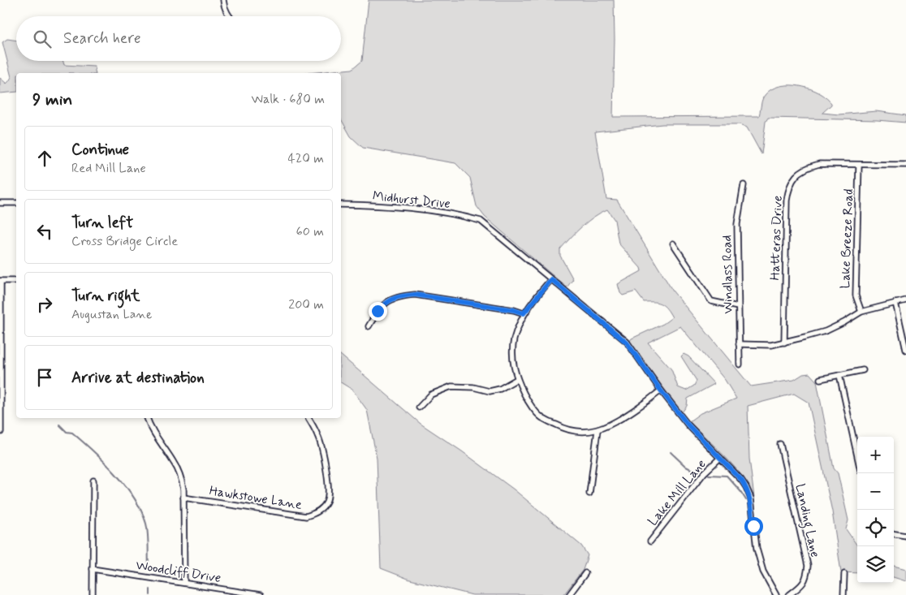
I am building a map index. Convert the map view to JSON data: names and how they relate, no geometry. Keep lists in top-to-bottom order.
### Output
{
  "streets": {
    "street": [
      "Midhurst Drive",
      "Hatteras Drive",
      "Lake Breeze Road",
      "Windlass Road",
      "Lake Mill Lane",
      "Hawkstowe Lane",
      "Landing Lane",
      "Woodcliff Drive"
    ]
  },
  "crossings": [
    ["Hatteras Drive", "Lake Breeze Road"]
  ],
  "page": {
    "search": "Search here",
    "heading": ["9 min", "Walk · 680 m"],
    "list": [
      ["Continue", "Red Mill Lane", "420 m"],
      ["Turn left", "Cross Bridge Circle", "60 m"],
      ["Turn right", "Augustan Lane", "200 m"],
      "Arrive at destination"
    ],
    "map_buttons": ["+", "−"]
  }
}
